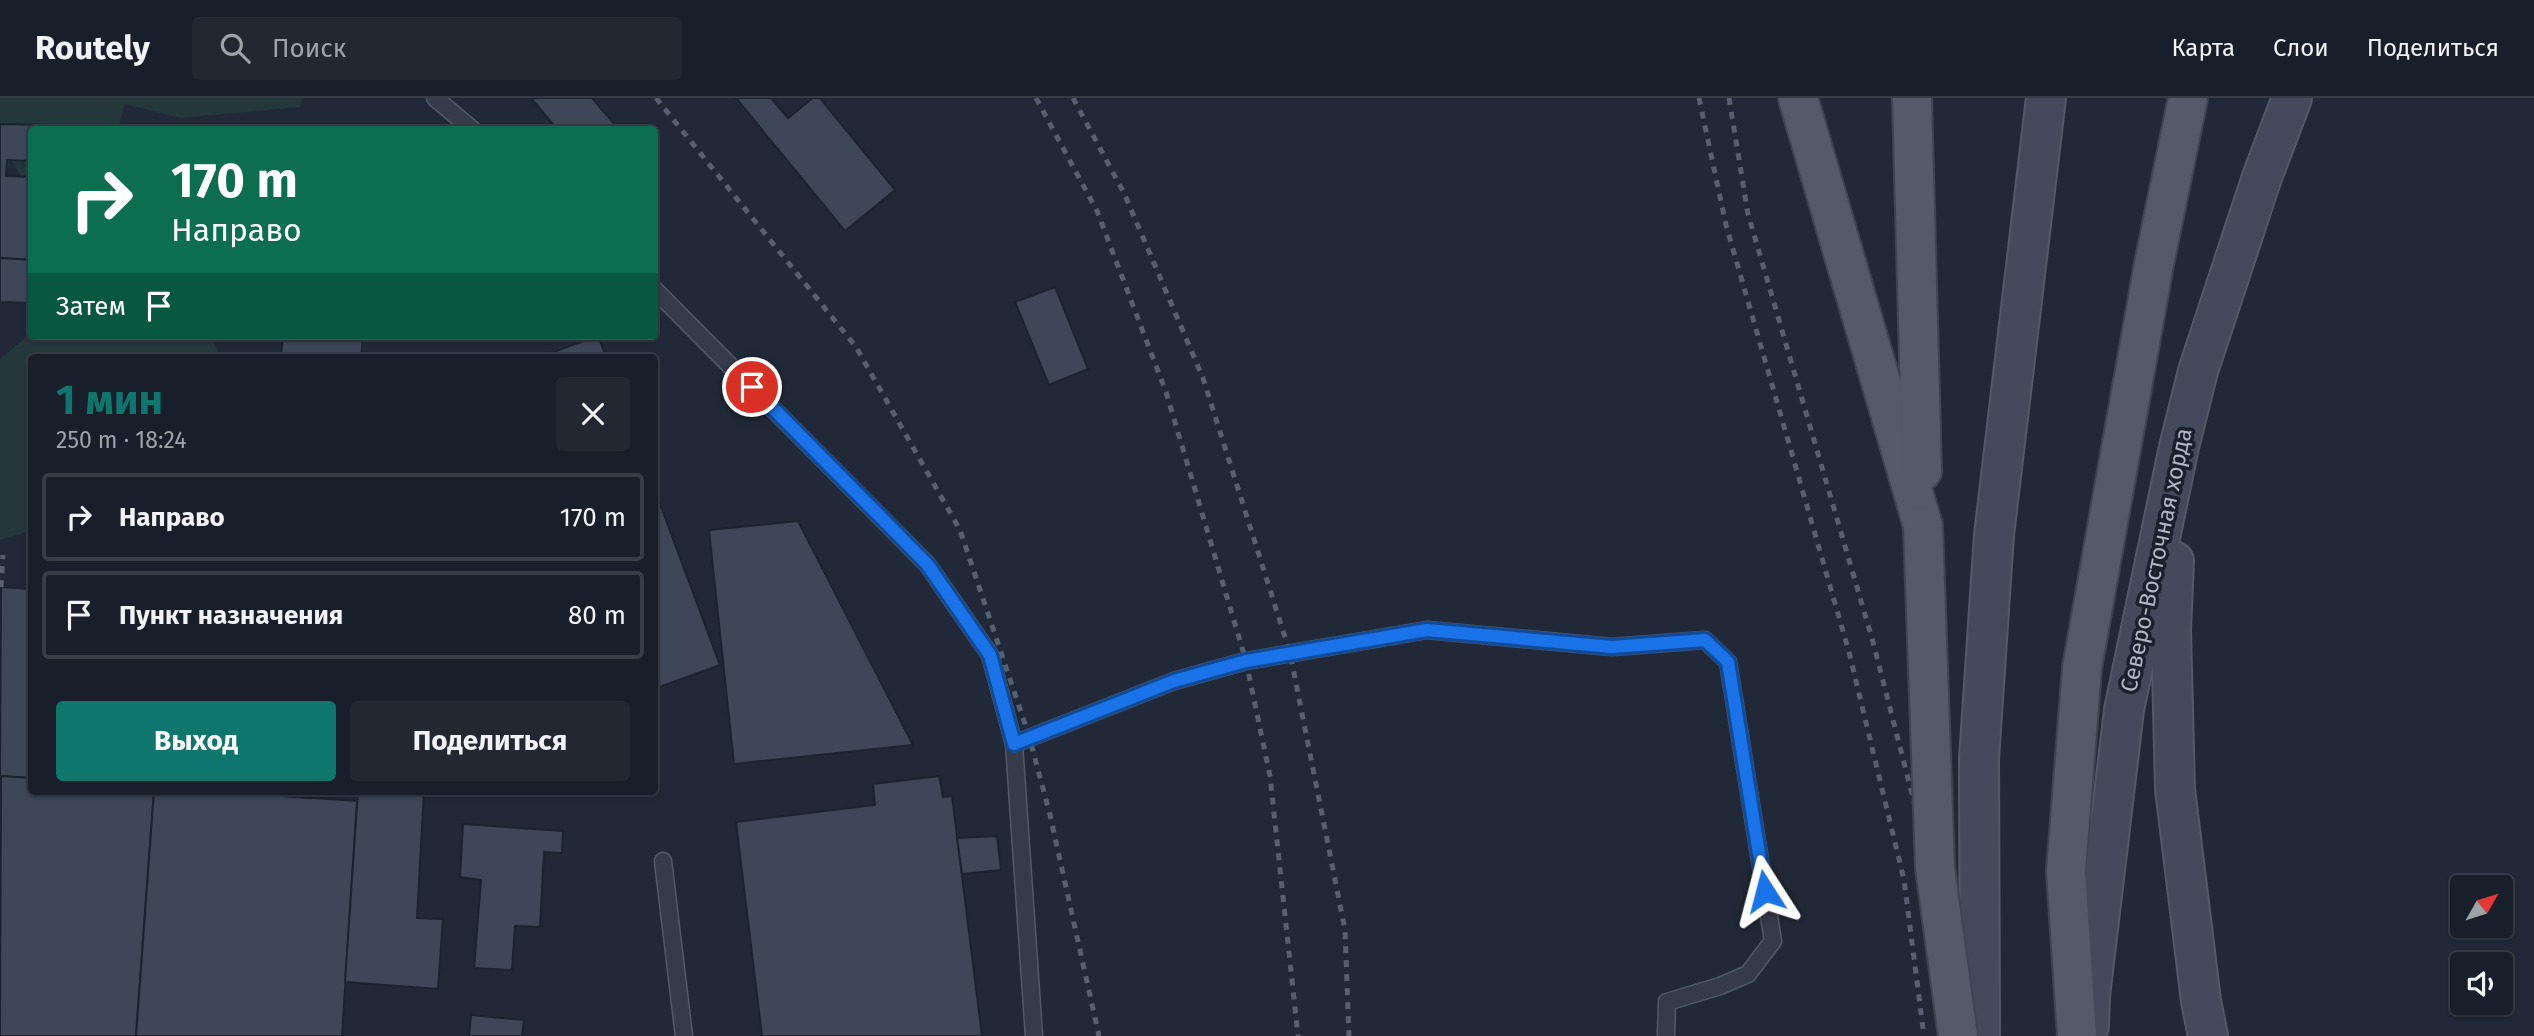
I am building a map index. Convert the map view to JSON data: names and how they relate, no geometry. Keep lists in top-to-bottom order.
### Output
{
  "streets": {
    "main road": ["Северо-Восточная хорда"]
  },
  "north": "top right",
  "page": {
    "header": "Routely",
    "search": "Поиск",
    "nav": ["Карта", "Слои", "Поделиться"],
    "turn": ["170 m", "Направо"],
    "then": "Затем",
    "heading": ["1 мин", "250 m · 18:24"],
    "list": [
      {
        "name": "Направо",
        "value": "170 m"
      },
      {
        "name": "Пункт назначения",
        "value": "80 m"
      }
    ],
    "buttons": ["Выход", "Поделиться"]
  }
}
